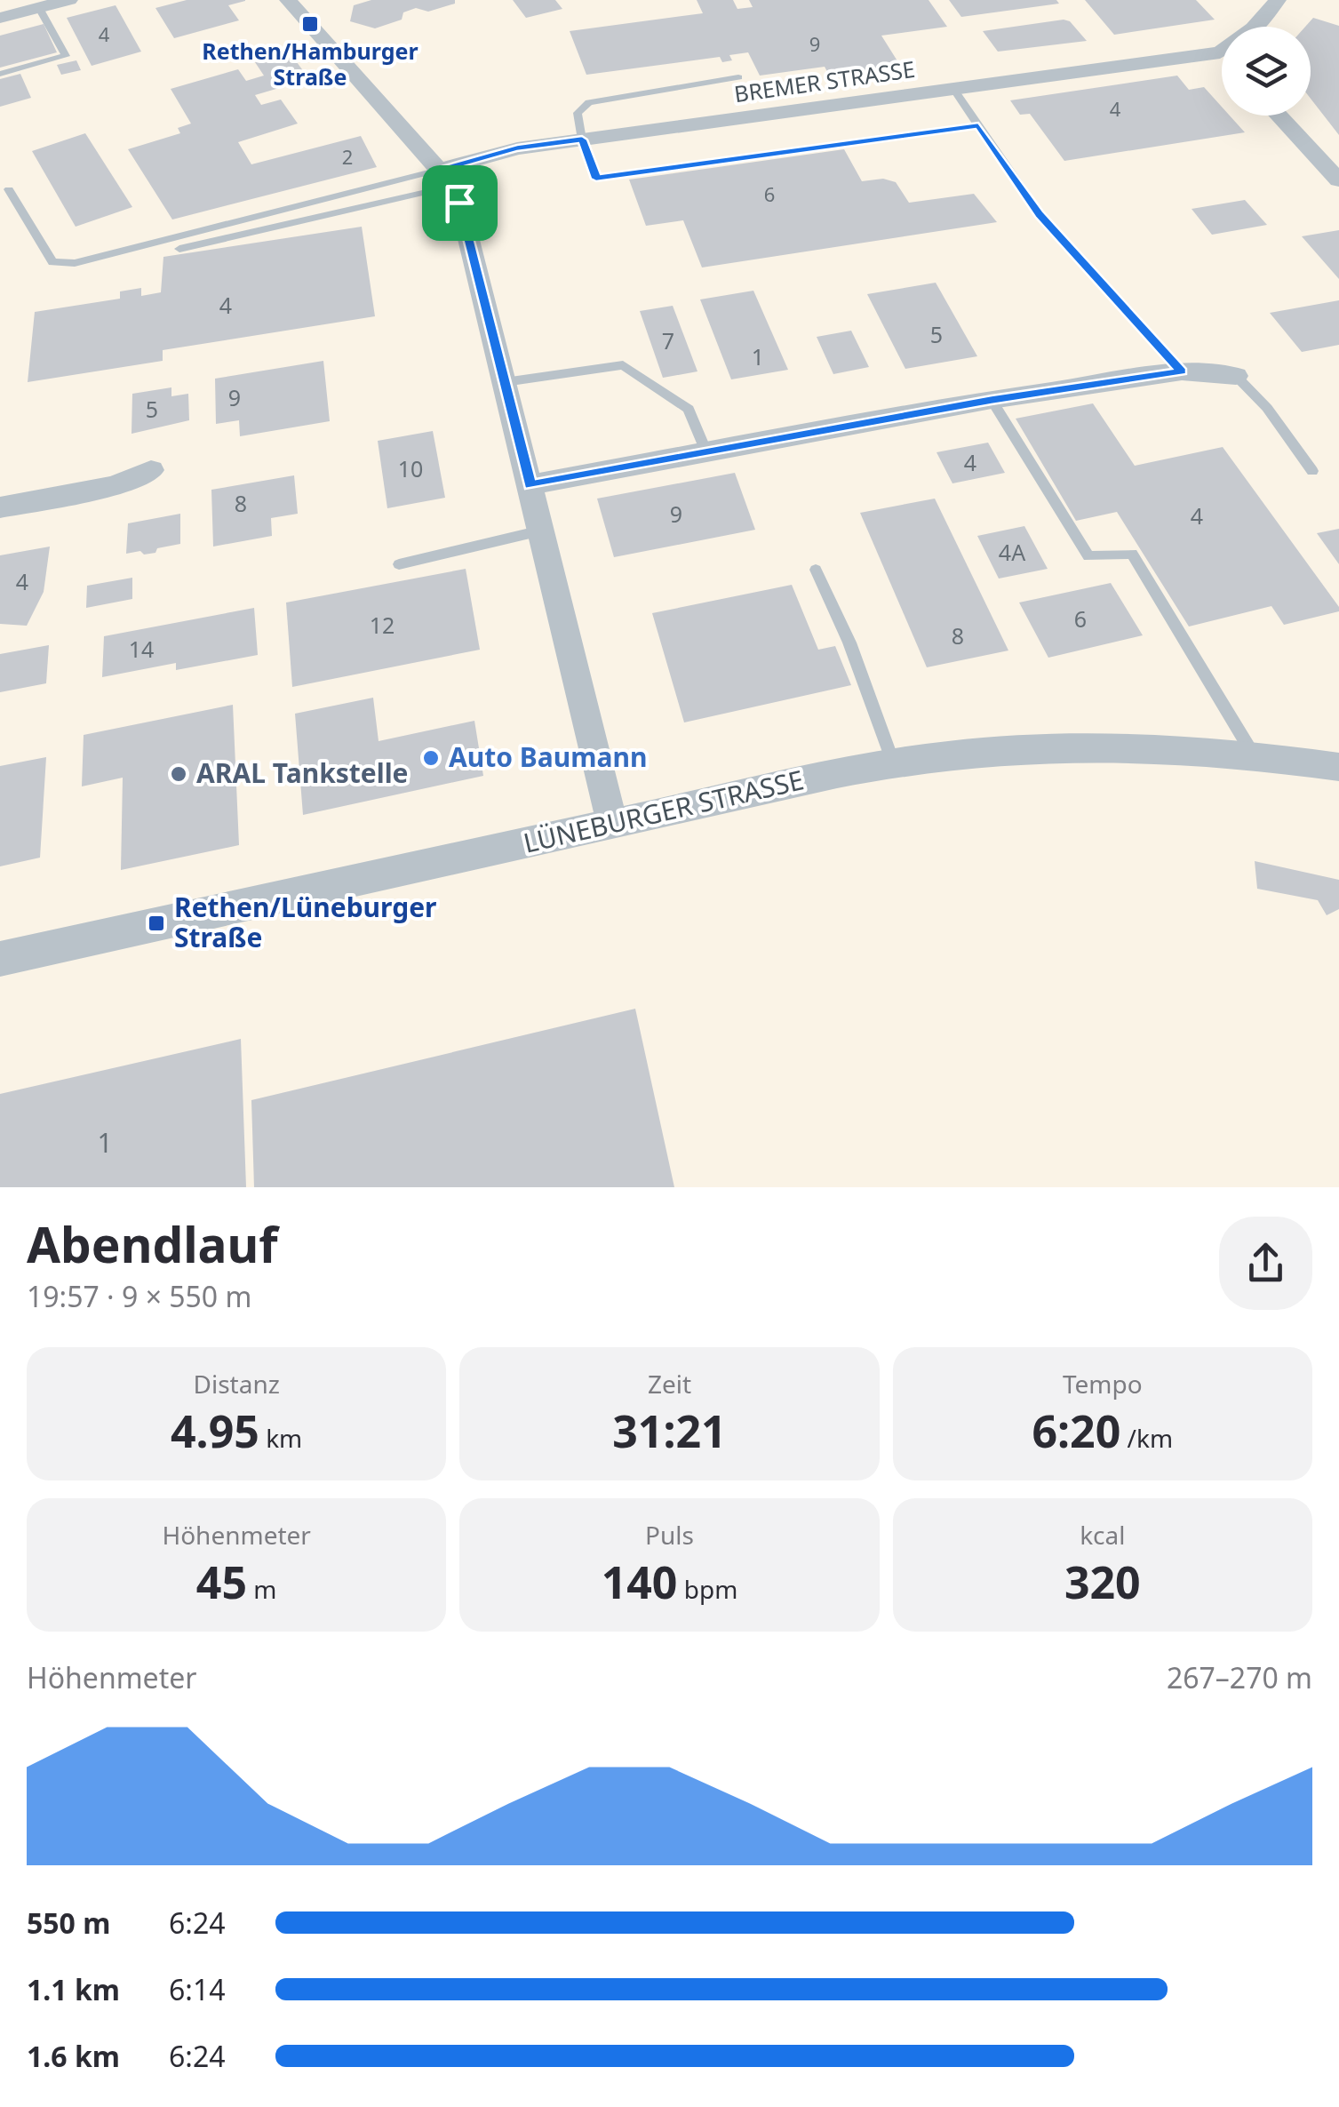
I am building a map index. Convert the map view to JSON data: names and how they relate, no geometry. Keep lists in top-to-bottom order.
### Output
{
  "streets": {
    "street": ["BREMER STRASSE", "LÜNEBURGER STRASSE"]
  },
  "places": {
    "transit": ["Rethen/Hamburger Straße", "Rethen/Lüneburger Straße"],
    "other": ["Auto Baumann", "ARAL Tankstelle"]
  },
  "house_numbers": [
    "4",
    "9",
    "4",
    "2",
    "6",
    "4",
    "5",
    "7",
    "1",
    "9",
    "5",
    "4",
    "10",
    "8",
    "9",
    "4",
    "4A",
    "4",
    "6",
    "12",
    "8",
    "14",
    "1"
  ],
  "page": {
    "heading": ["Abendlauf", "19:57 · 9 × 550 m"],
    "stats": [
      ["Distanz", "4.95 km"],
      ["Zeit", "31:21"],
      ["Tempo", "6:20 /km"],
      ["Höhenmeter", "45 m"],
      ["Puls", "140 bpm"],
      ["kcal", "320"]
    ],
    "chart": ["Höhenmeter", "267–270 m"],
    "list": [
      {
        "name": "550 m",
        "note": "6:24"
      },
      {
        "name": "1.1 km",
        "note": "6:14"
      },
      {
        "name": "1.6 km",
        "note": "6:24"
      }
    ]
  }
}
